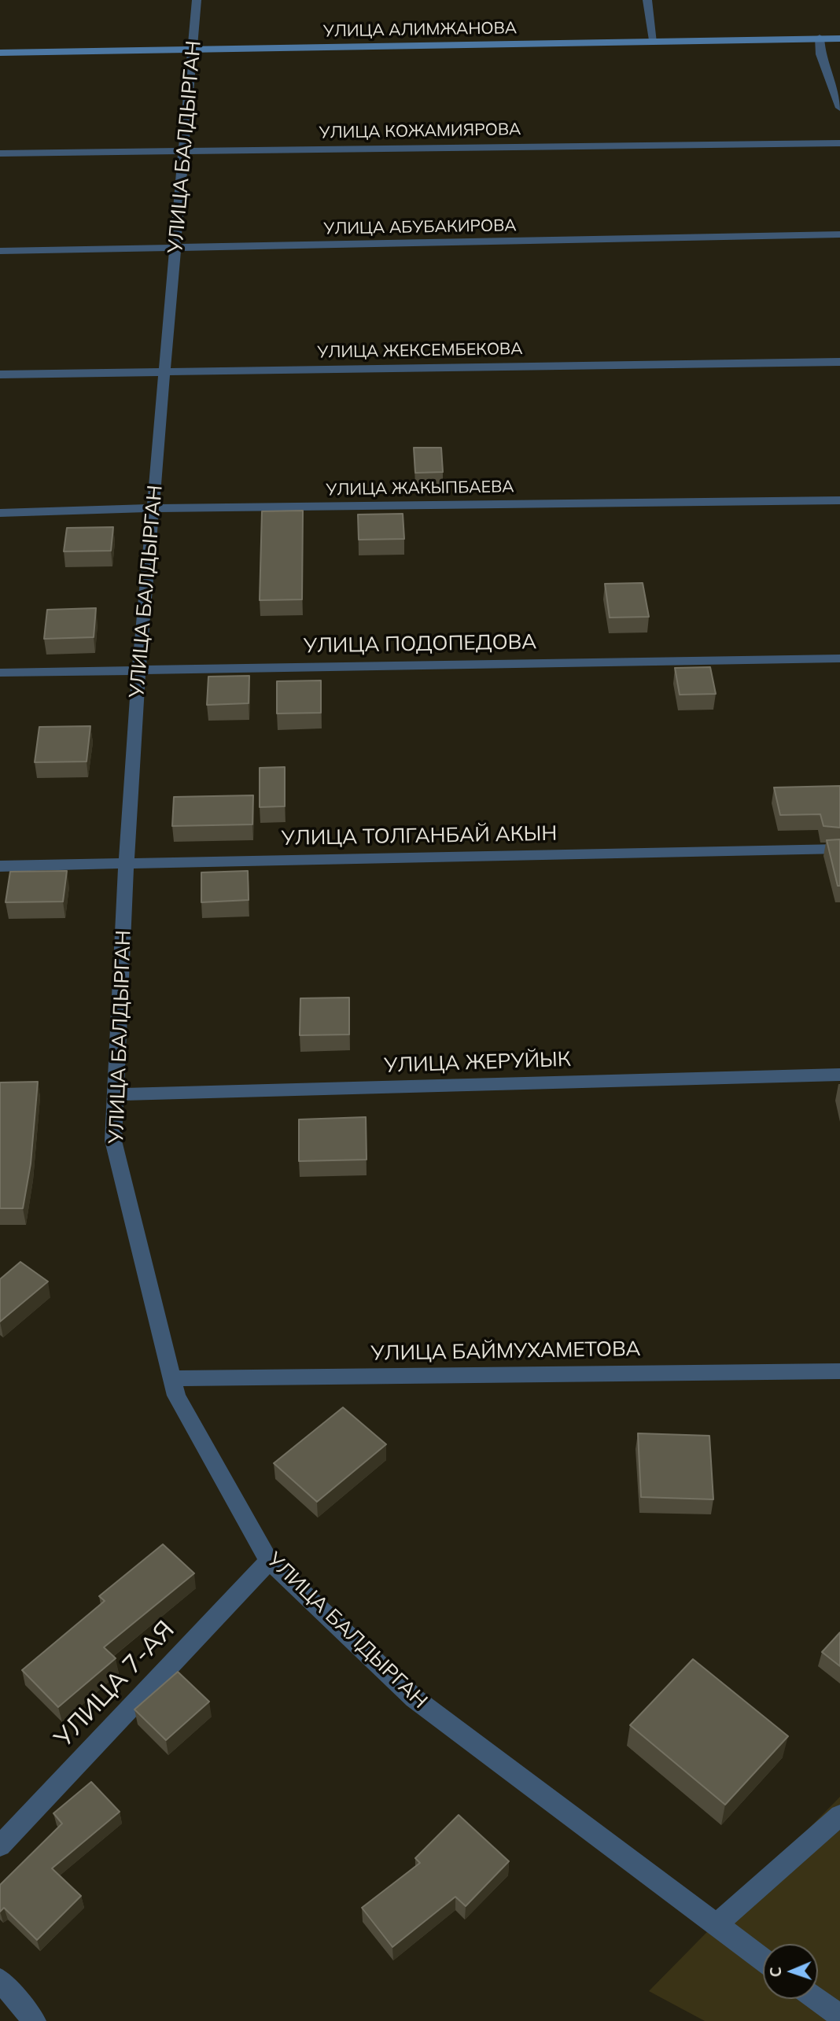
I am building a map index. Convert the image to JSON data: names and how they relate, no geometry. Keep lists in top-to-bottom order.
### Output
{
  "streets": {
    "street": [
      "УЛИЦА АЛИМЖАНОВА",
      "УЛИЦА КОЖАМИЯРОВА",
      "УЛИЦА БАЛДЫРГАН",
      "УЛИЦА АБУБАКИРОВА",
      "УЛИЦА ЖЕКСЕМБЕКОВА",
      "УЛИЦА ЖАКЫПБАЕВА",
      "УЛИЦА ПОДОПЕДОВА",
      "УЛИЦА ТОЛГАНБАЙ АКЫН",
      "УЛИЦА ЖЕРУЙЫК",
      "УЛИЦА БАЙМУХАМЕТОВА",
      "УЛИЦА 7-АЯ"
    ]
  },
  "crossings": [
    ["УЛИЦА АЛИМЖАНОВА", "УЛИЦА БАЛДЫРГАН"],
    ["УЛИЦА КОЖАМИЯРОВА", "УЛИЦА БАЛДЫРГАН"],
    ["УЛИЦА БАЛДЫРГАН", "УЛИЦА АБУБАКИРОВА"],
    ["УЛИЦА БАЛДЫРГАН", "УЛИЦА ЖЕКСЕМБЕКОВА"],
    ["УЛИЦА БАЛДЫРГАН", "УЛИЦА ЖАКЫПБАЕВА"],
    ["УЛИЦА БАЛДЫРГАН", "УЛИЦА ПОДОПЕДОВА"],
    ["УЛИЦА БАЛДЫРГАН", "УЛИЦА ТОЛГАНБАЙ АКЫН"],
    ["УЛИЦА БАЛДЫРГАН", "УЛИЦА ЖЕРУЙЫК"],
    ["УЛИЦА БАЛДЫРГАН", "УЛИЦА БАЙМУХАМЕТОВА"],
    ["УЛИЦА БАЛДЫРГАН", "УЛИЦА 7-АЯ"]
  ],
  "north": "left"
}
